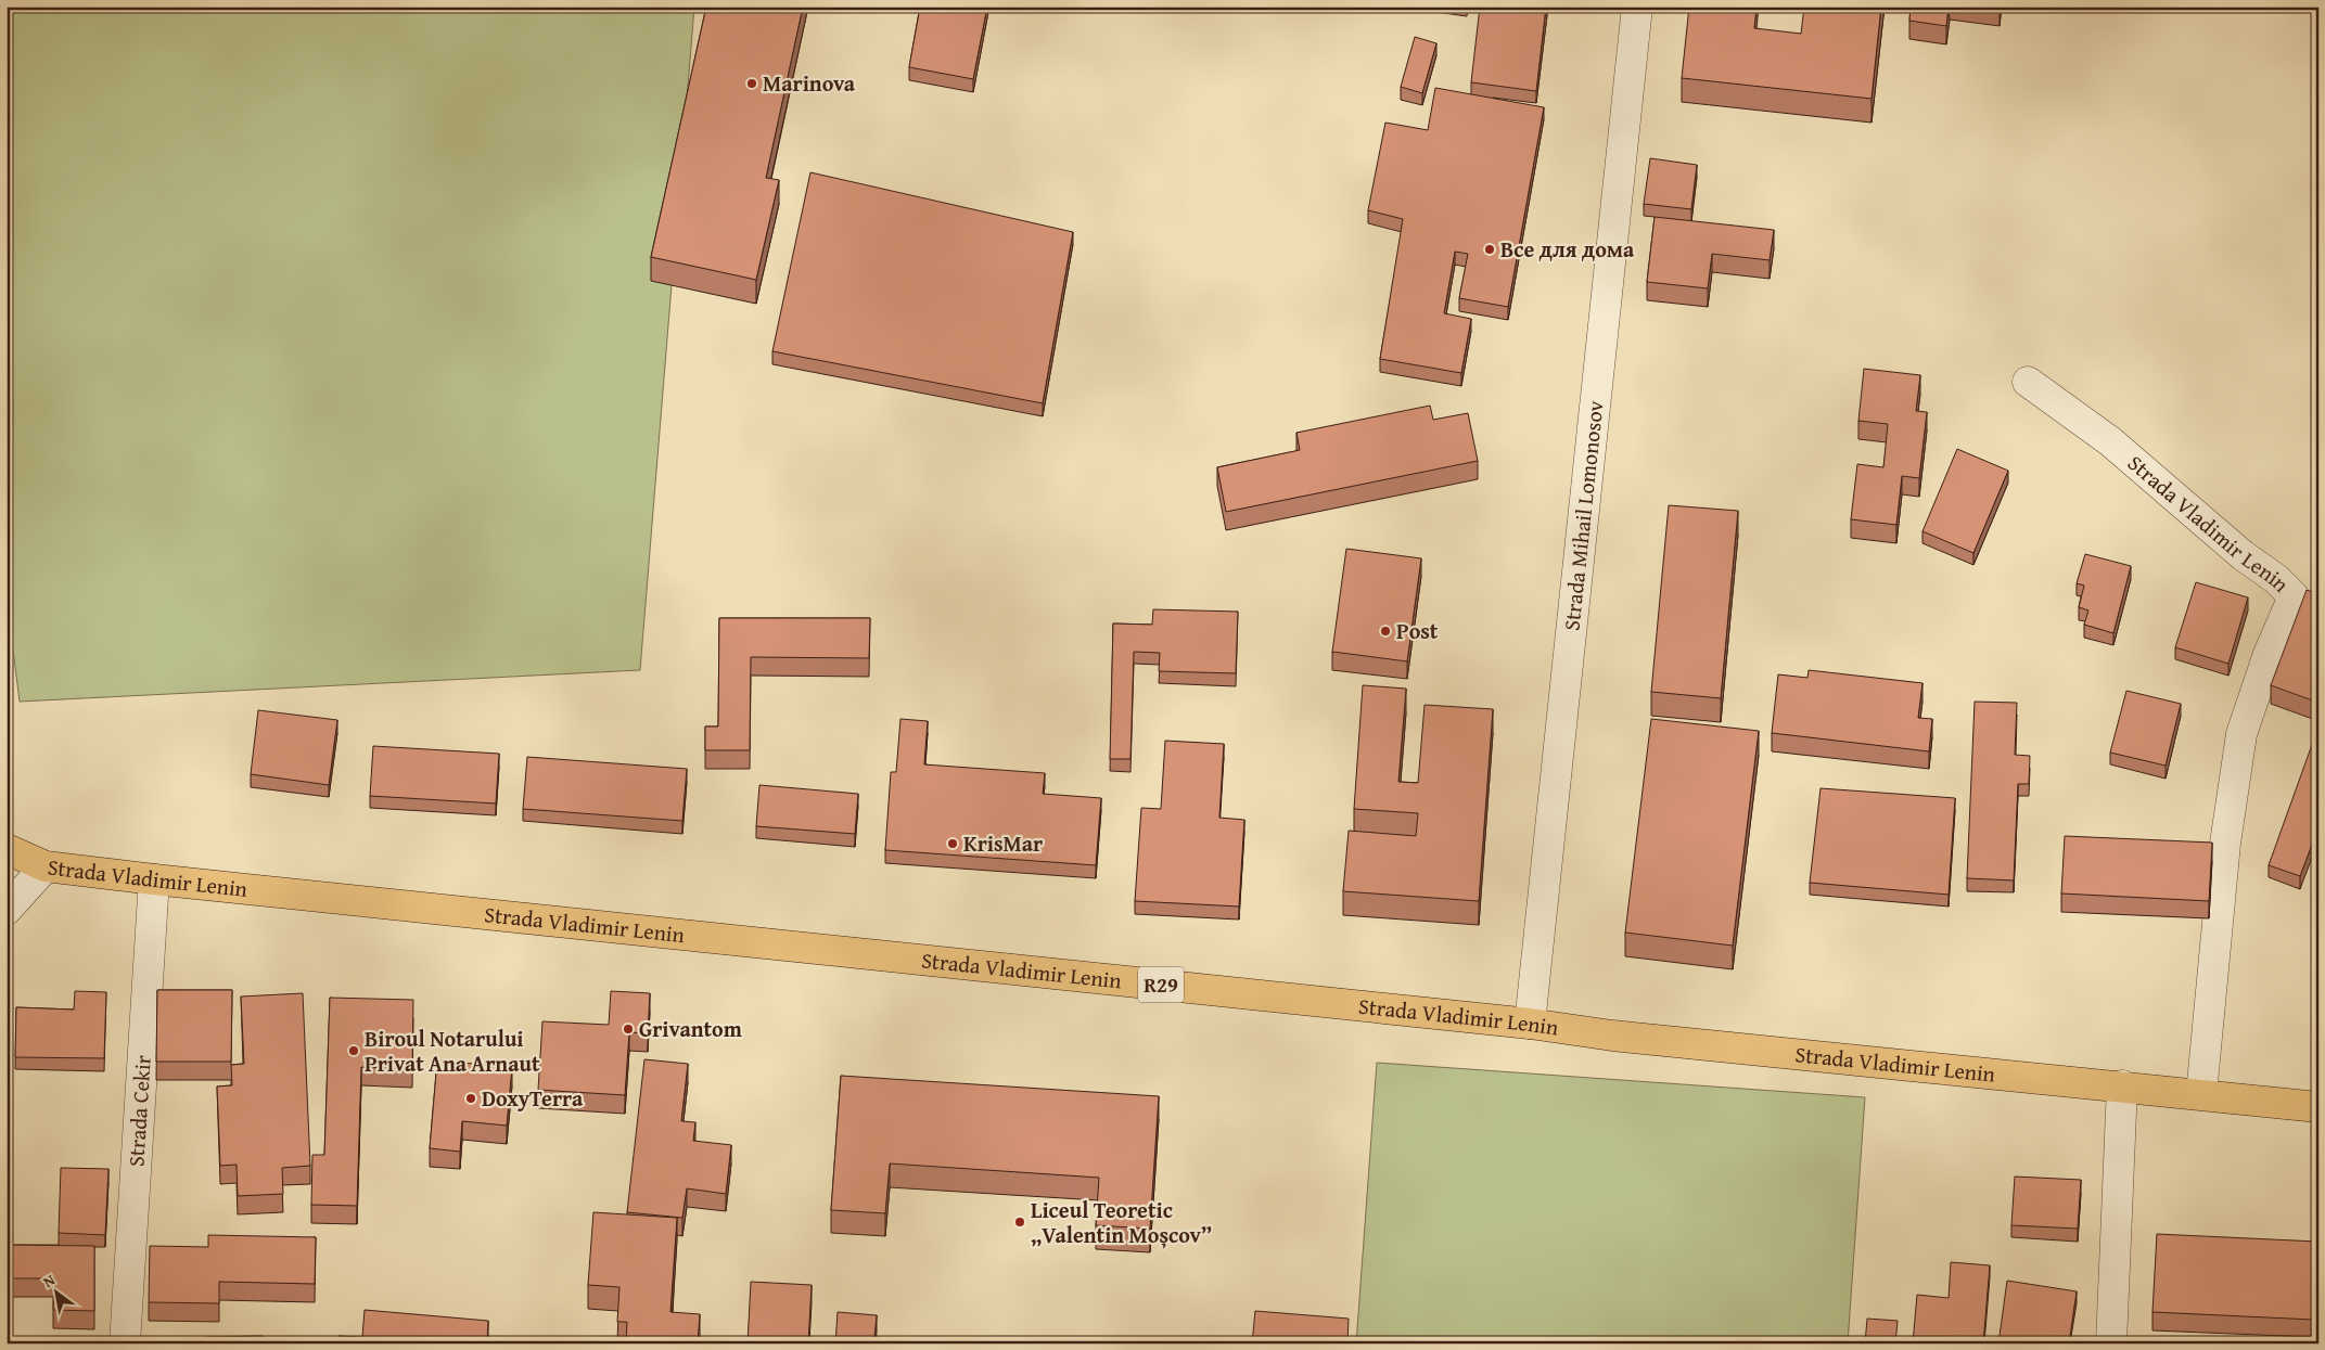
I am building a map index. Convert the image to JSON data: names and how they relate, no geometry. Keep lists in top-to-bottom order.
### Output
{
  "streets": {
    "main road": ["Strada Vladimir Lenin", "R29"],
    "street": ["Strada Mihail Lomonosov", "Strada Cekir"]
  },
  "crossings": [
    ["Strada Mihail Lomonosov", "Strada Vladimir Lenin"],
    ["Strada Vladimir Lenin", "Strada Cekir"]
  ],
  "places": [
    "Marinova",
    "Все для дома",
    "Post",
    "KrisMar",
    "Grivantom",
    "Biroul Notarului Privat Ana Arnaut",
    "DoxyTerra",
    "Liceul Teoretic „Valentin Moșcov”"
  ],
  "north": "top left"
}
